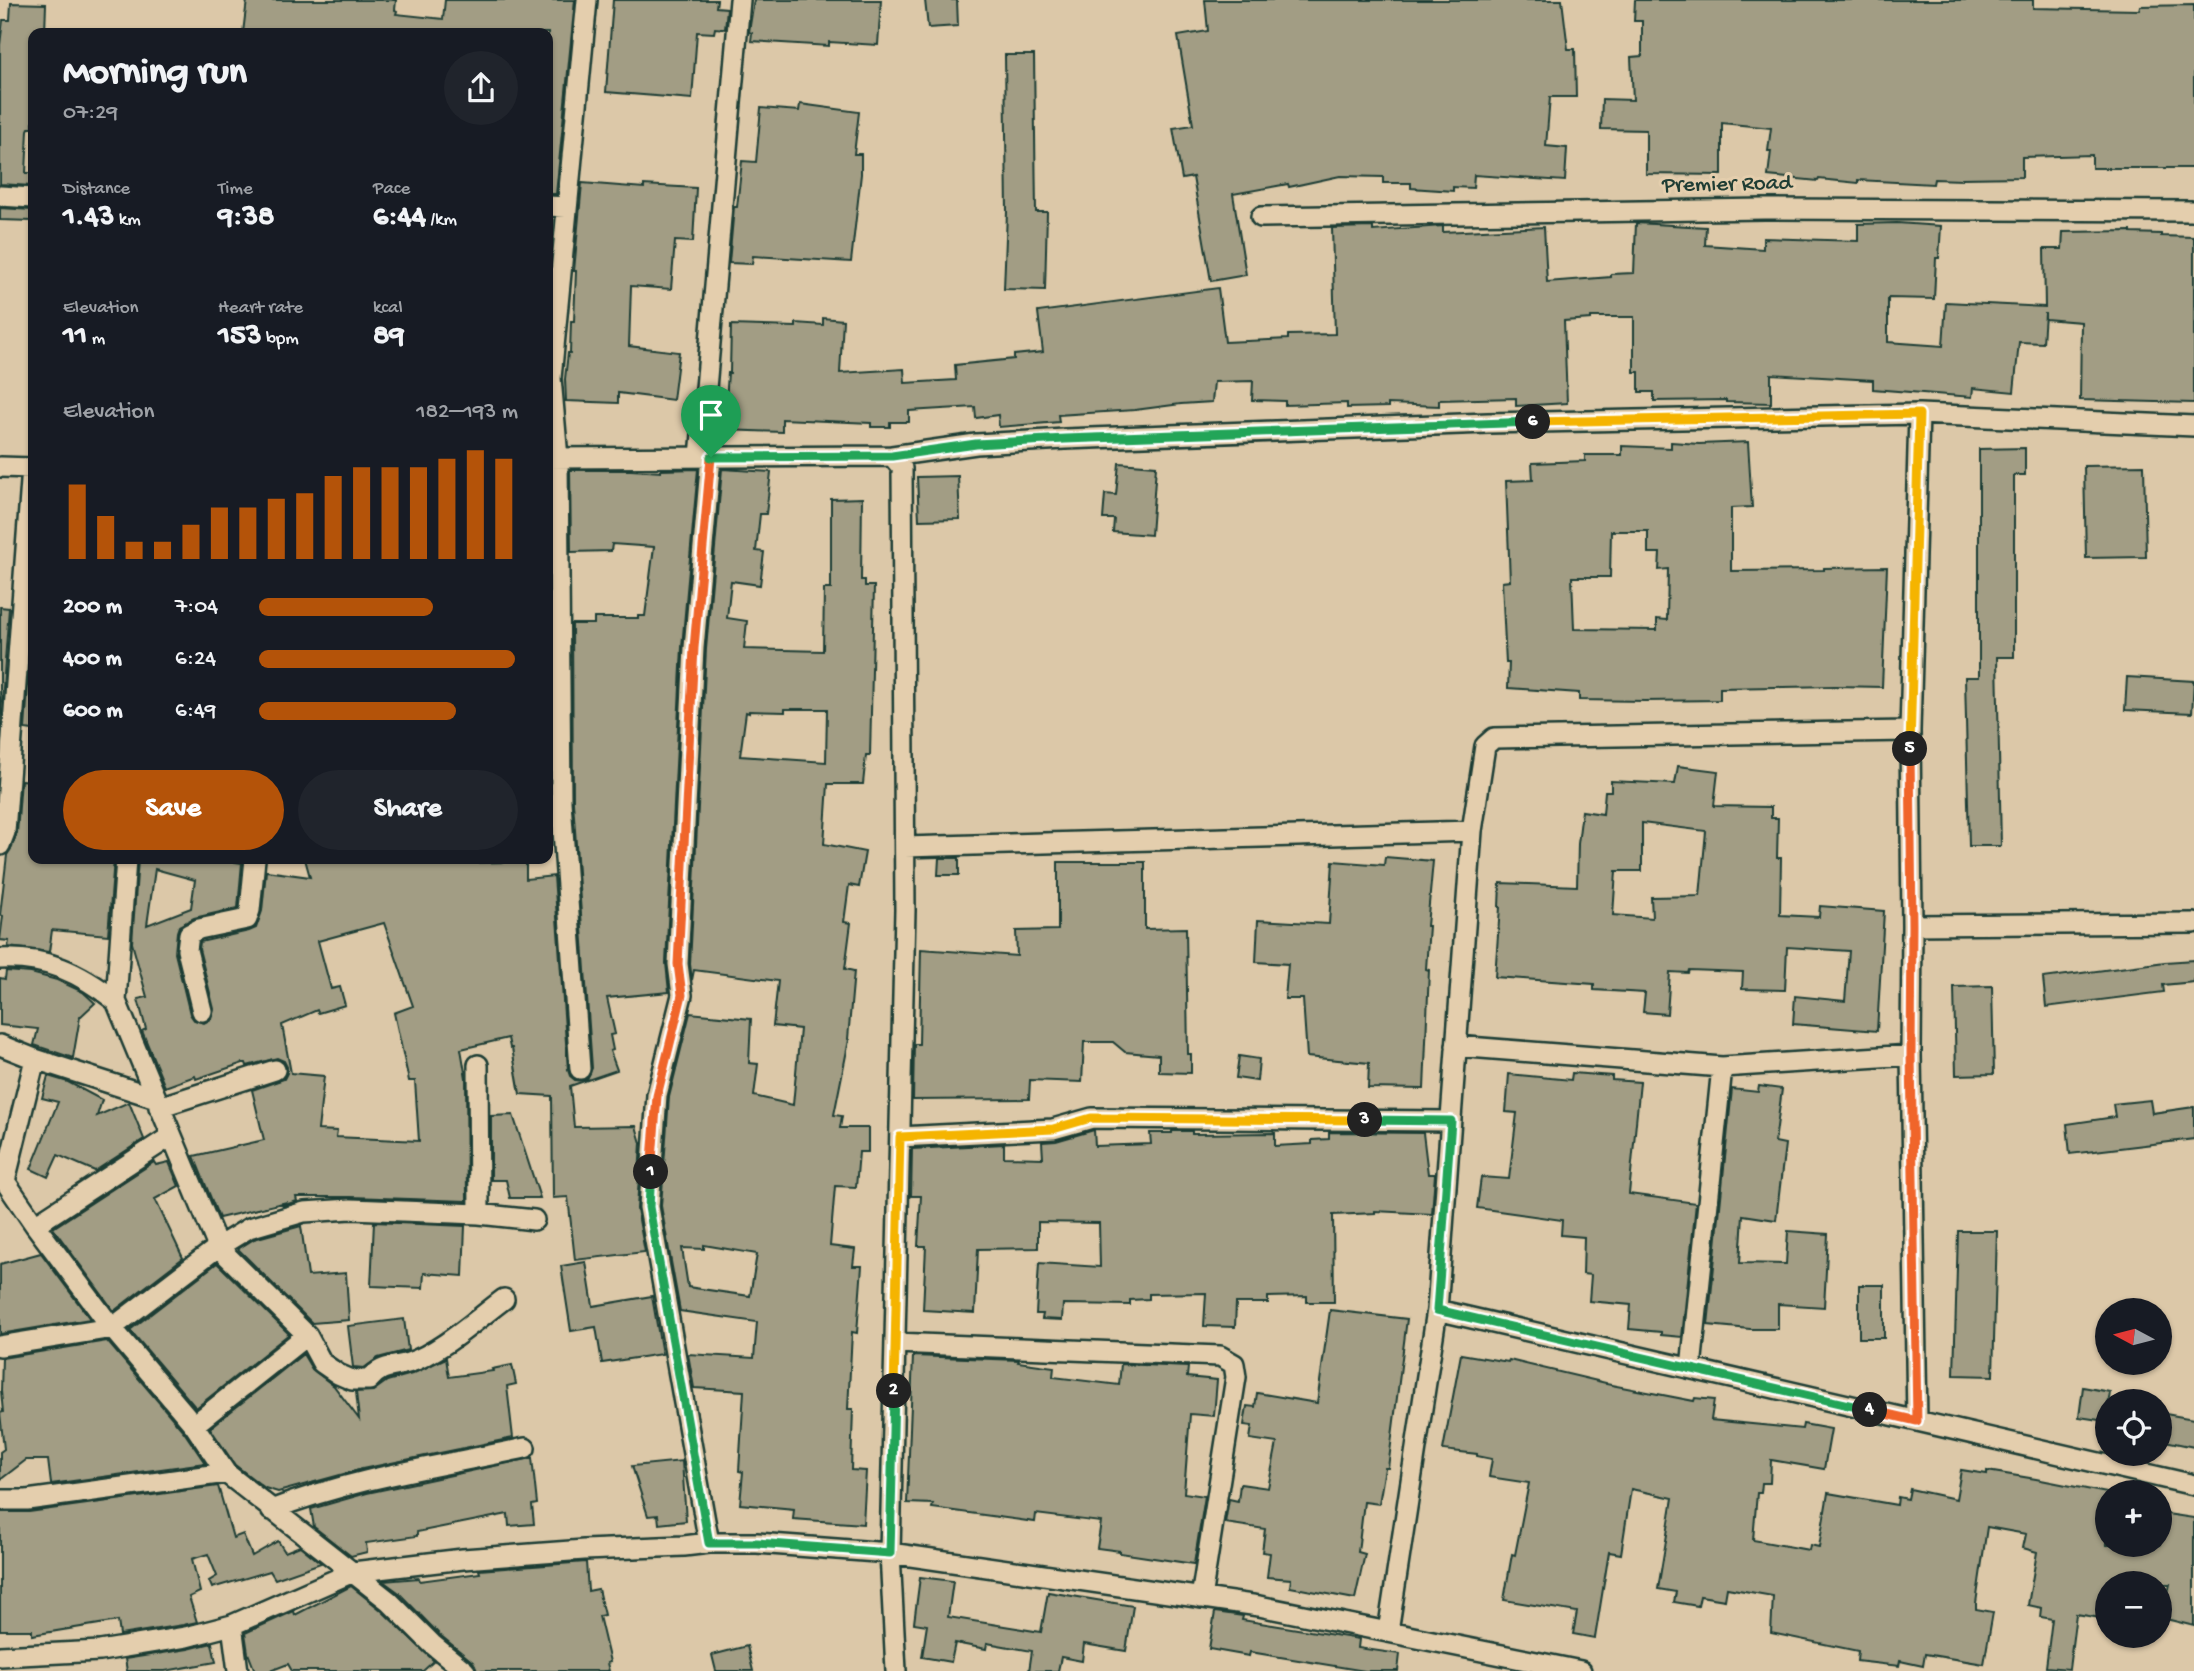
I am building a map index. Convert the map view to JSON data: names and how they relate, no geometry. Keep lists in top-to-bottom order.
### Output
{
  "streets": {
    "street": ["Premier Road"]
  },
  "north": "left",
  "page": {
    "heading": ["Morning run", "07:29"],
    "stats": [
      ["Distance", "1.43 km"],
      ["Time", "9:38"],
      ["Pace", "6:44 /km"],
      ["Elevation", "11 m"],
      ["Heart rate", "153 bpm"],
      ["kcal", "89"]
    ],
    "chart": ["Elevation", "182–193 m"],
    "pins": [
      "6",
      "5",
      "3",
      "1",
      "2",
      "4"
    ],
    "list": [
      {
        "name": "200 m",
        "note": "7:04"
      },
      {
        "name": "400 m",
        "note": "6:24"
      },
      {
        "name": "600 m",
        "note": "6:49"
      }
    ],
    "buttons": ["Save", "Share"],
    "map_buttons": ["+", "−"]
  }
}
